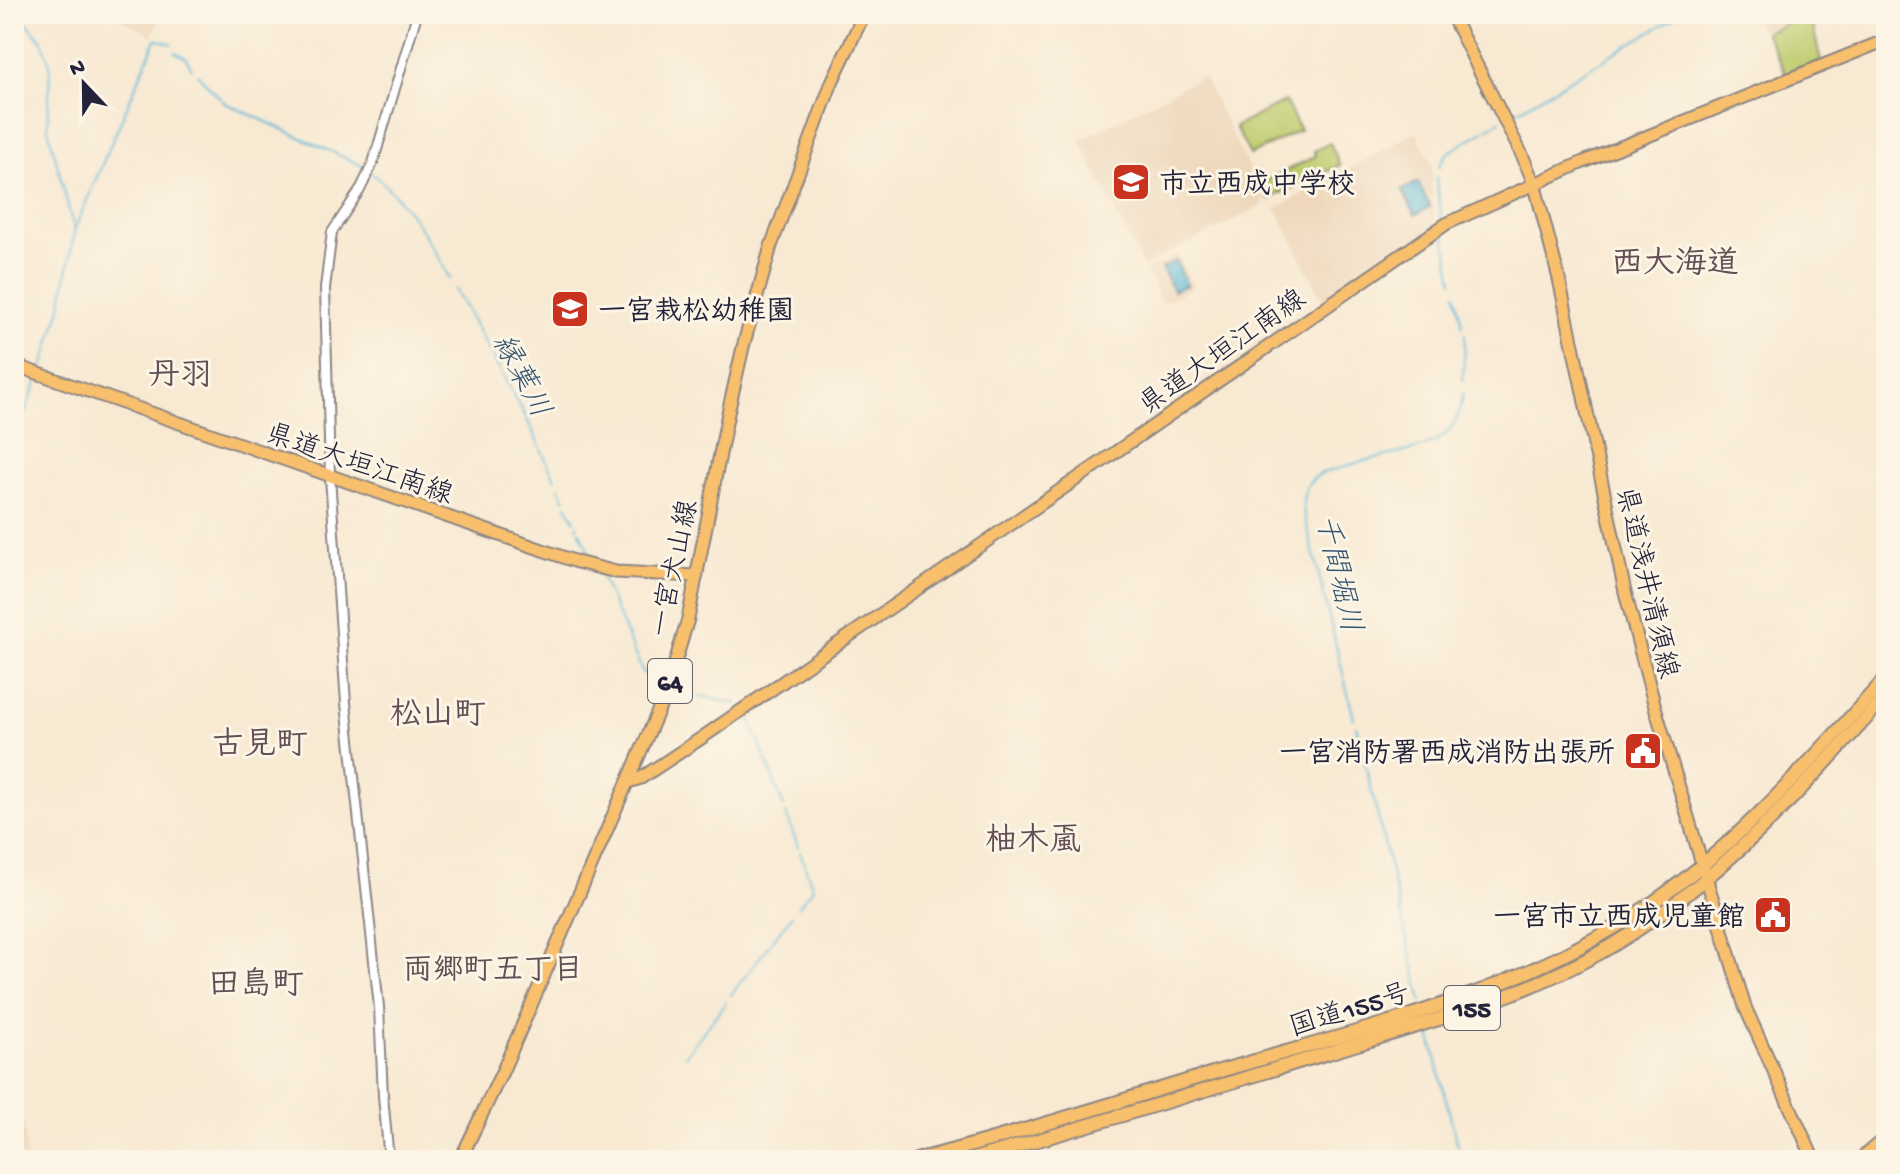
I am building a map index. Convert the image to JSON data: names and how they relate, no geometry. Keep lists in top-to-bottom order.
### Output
{
  "streets": {
    "highway": ["国道155号", "155"],
    "main road": [
      "県道大垣江南線",
      "一宮犬山線",
      "県道浅井清須線",
      "64"
    ]
  },
  "crossings": [
    ["県道大垣江南線", "一宮犬山線"],
    ["県道大垣江南線", "県道浅井清須線"],
    ["県道浅井清須線", "国道155号"]
  ],
  "districts": [
    "西大海道",
    "丹羽",
    "松山町",
    "古見町",
    "柚木颪",
    "両郷町五丁目",
    "田島町"
  ],
  "water": ["縁葉川", "千間堀川"],
  "places": {
    "school or university": ["市立西成中学校", "一宮栽松幼稚園"],
    "public building": ["一宮消防署西成消防出張所", "一宮市立西成児童館"]
  },
  "north": "top"
}
